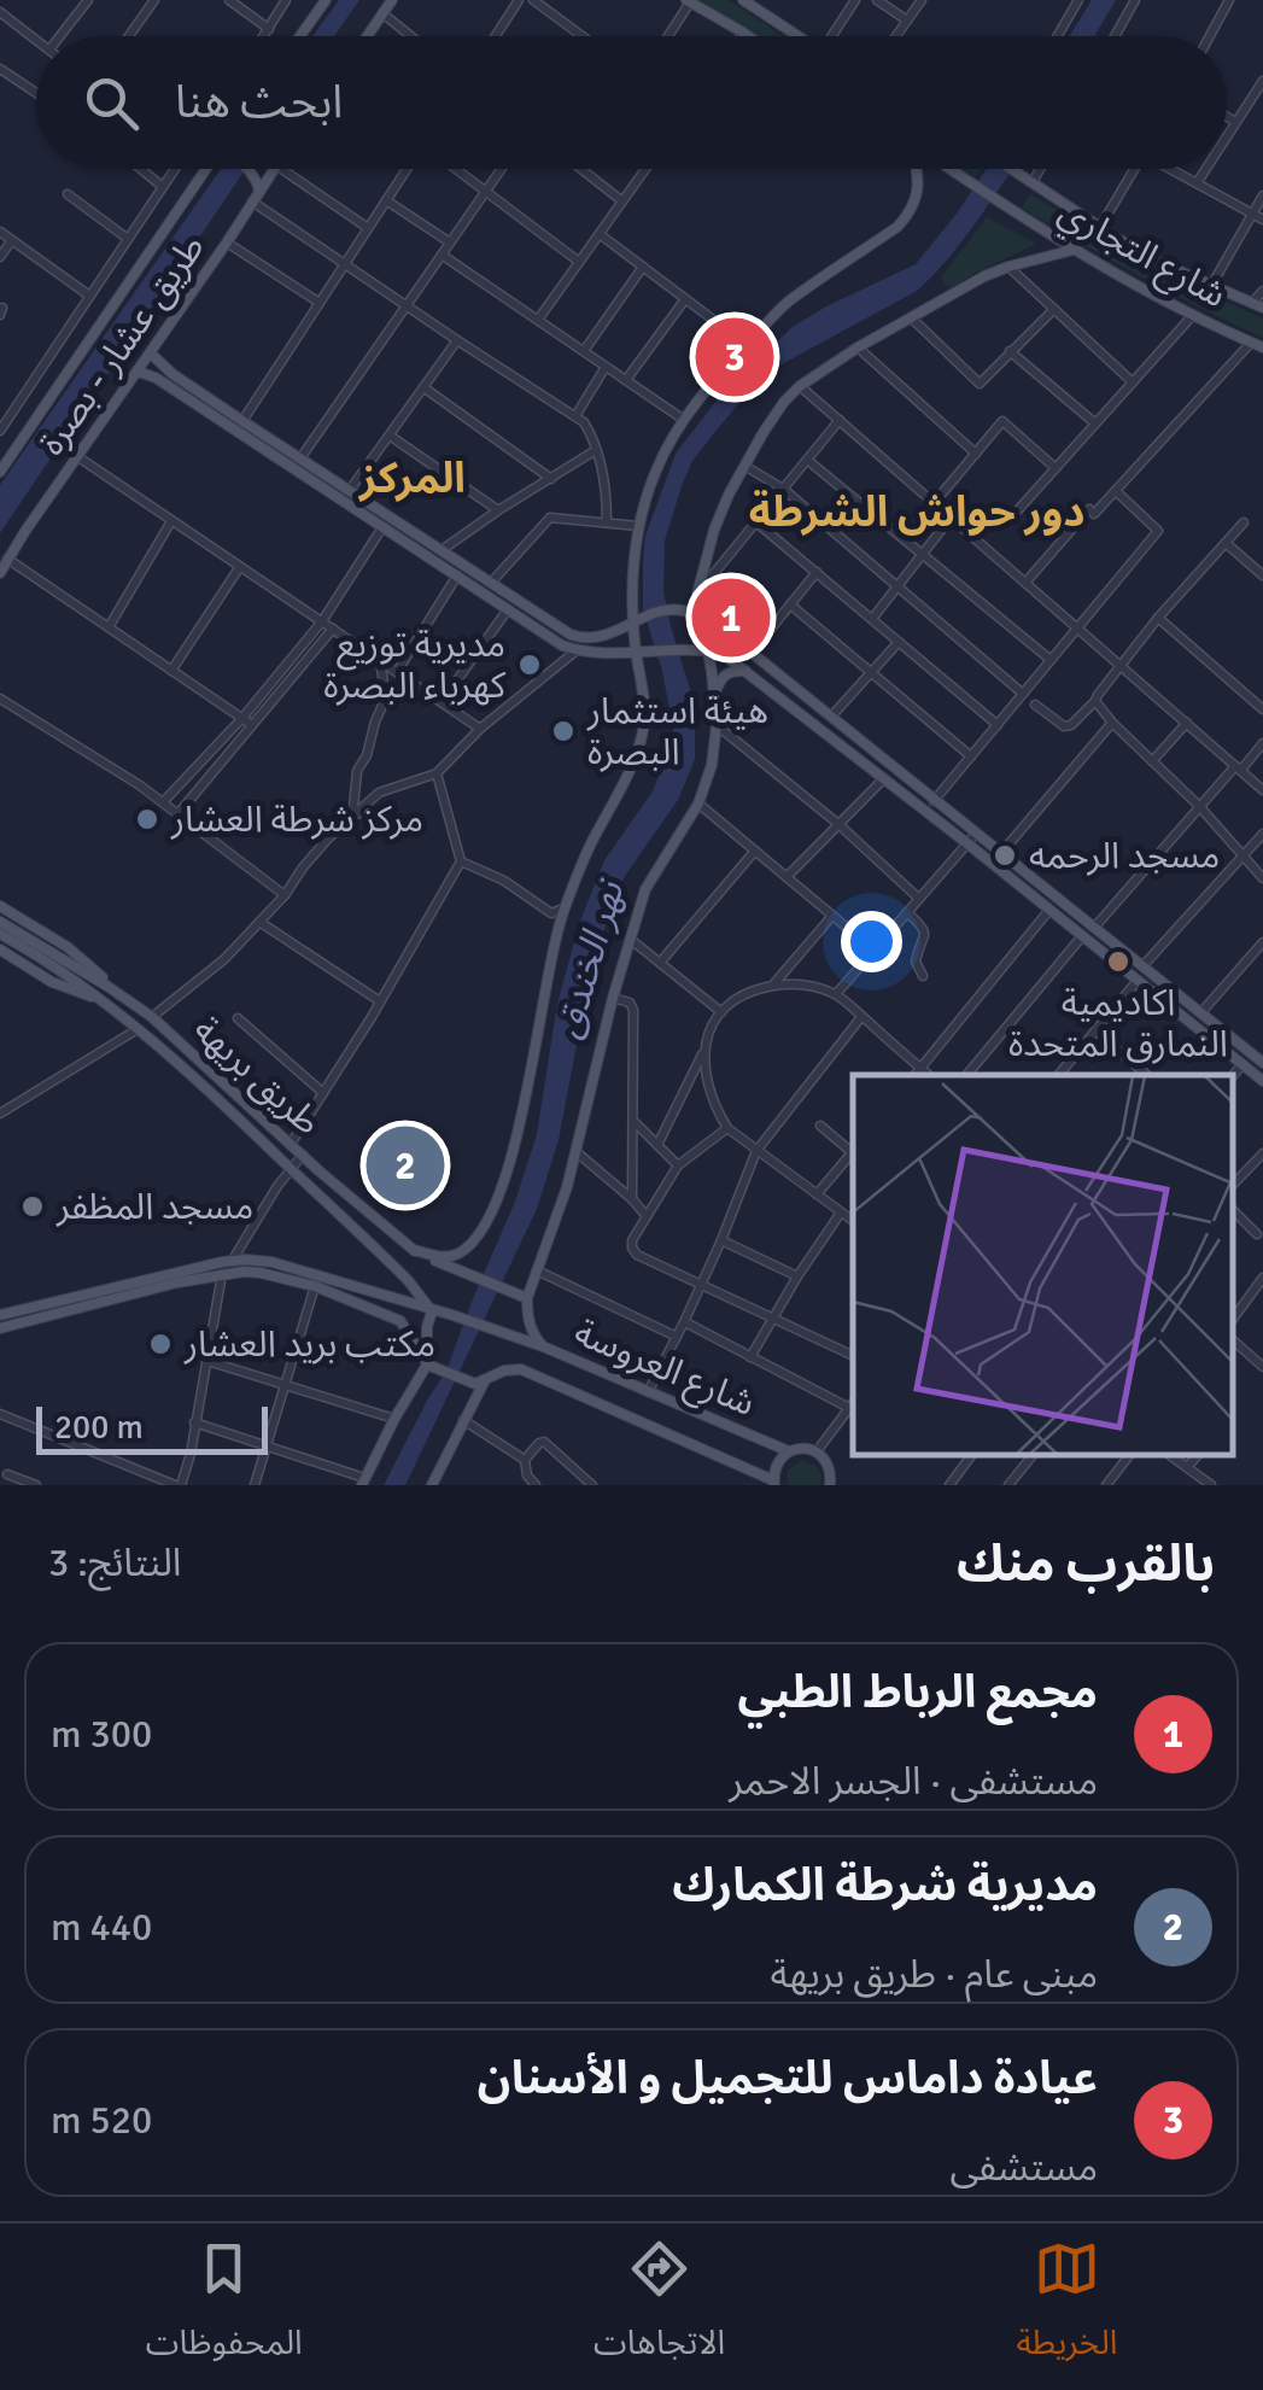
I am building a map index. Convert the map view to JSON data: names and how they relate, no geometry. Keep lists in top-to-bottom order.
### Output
{
  "streets": {
    "main road": [
      "شارع التجاري",
      "طريق عشار - بصرة",
      "طريق بريهة",
      "شارع العروسة"
    ]
  },
  "crossings": [
    ["طريق بريهة", "شارع العروسة"]
  ],
  "districts": ["المركز", "دور حواش الشرطة"],
  "water": ["نهر الخندق"],
  "places": [
    "مديرية توزيع كهرباء البصرة",
    "هيئة استثمار البصرة",
    "مركز شرطة العشار",
    "مسجد الرحمه",
    "اكاديمية النمارق المتحدة",
    "مسجد المظفر",
    "مكتب بريد العشار"
  ],
  "scale_bar": "200 m",
  "page": {
    "search": "ابحث هنا",
    "pins": ["3", "1", "2"],
    "scale": "200 m",
    "heading": ["بالقرب منك", "النتائج: 3"],
    "list": [
      {
        "mark": "1",
        "name": "مجمع الرباط الطبي",
        "note": "مستشفى · الجسر الاحمر",
        "value": "300 m"
      },
      {
        "mark": "2",
        "name": "مديرية شرطة الكمارك",
        "note": "مبنى عام · طريق بريهة",
        "value": "440 m"
      },
      {
        "mark": "3",
        "name": "عيادة داماس للتجميل و الأسنان",
        "note": "مستشفى",
        "value": "520 m"
      }
    ],
    "nav": ["الخريطة", "الاتجاهات", "المحفوظات"]
  }
}
